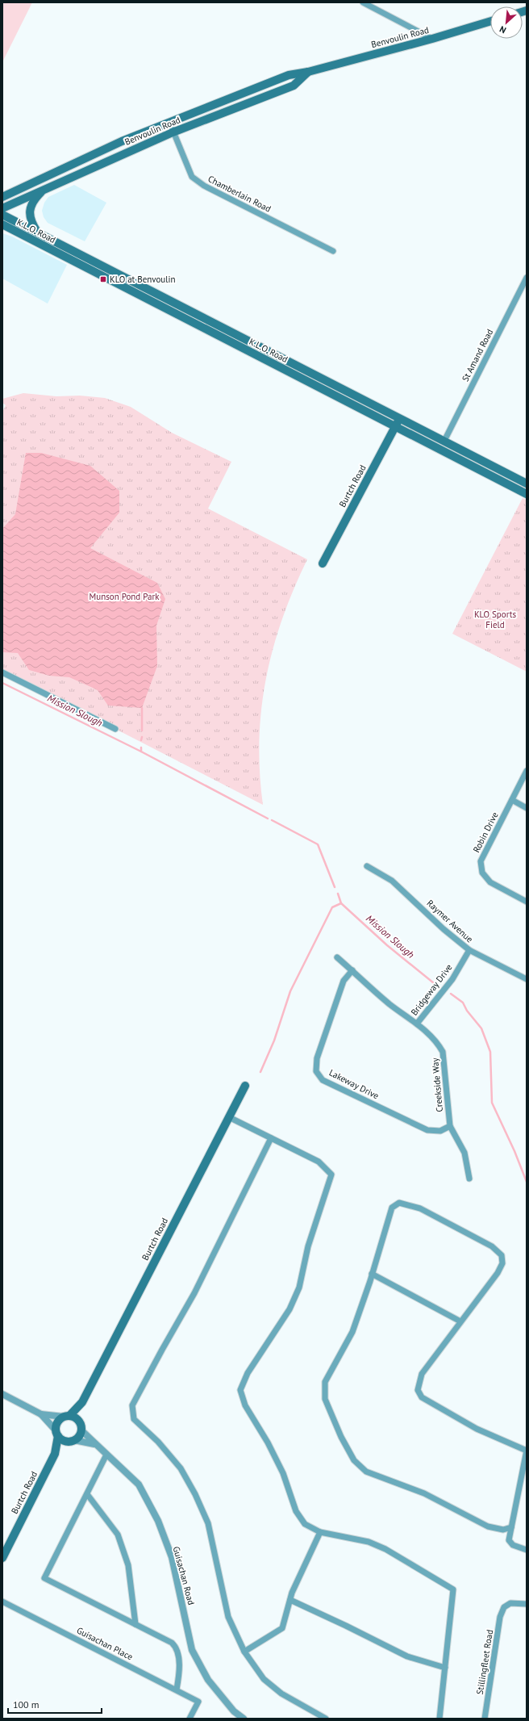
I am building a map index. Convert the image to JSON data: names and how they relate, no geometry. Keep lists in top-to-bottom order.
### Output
{
  "streets": {
    "main road": ["Benvoulin Road", "K.L.O. Road", "Burtch Road"],
    "street": [
      "Chamberlain Road",
      "St Amand Road",
      "Robin Drive",
      "Raymer Avenue",
      "Bridgeway Drive",
      "Lakeway Drive",
      "Creekside Way",
      "Guisachan Road",
      "Guisachan Place",
      "Stillingfleet Road"
    ]
  },
  "crossings": [
    ["Benvoulin Road", "Chamberlain Road"],
    ["K.L.O. Road", "St Amand Road"],
    ["K.L.O. Road", "Burtch Road"],
    ["Burtch Road", "Guisachan Road"],
    ["Raymer Avenue", "Bridgeway Drive"],
    ["Bridgeway Drive", "Creekside Way"],
    ["Lakeway Drive", "Creekside Way"]
  ],
  "water": ["Mission Slough"],
  "parks": ["Munson Pond Park", "KLO Sports Field"],
  "places": {
    "transit": ["KLO at Benvoulin"]
  },
  "scale_bar": "100 m",
  "north": "bottom left"
}
